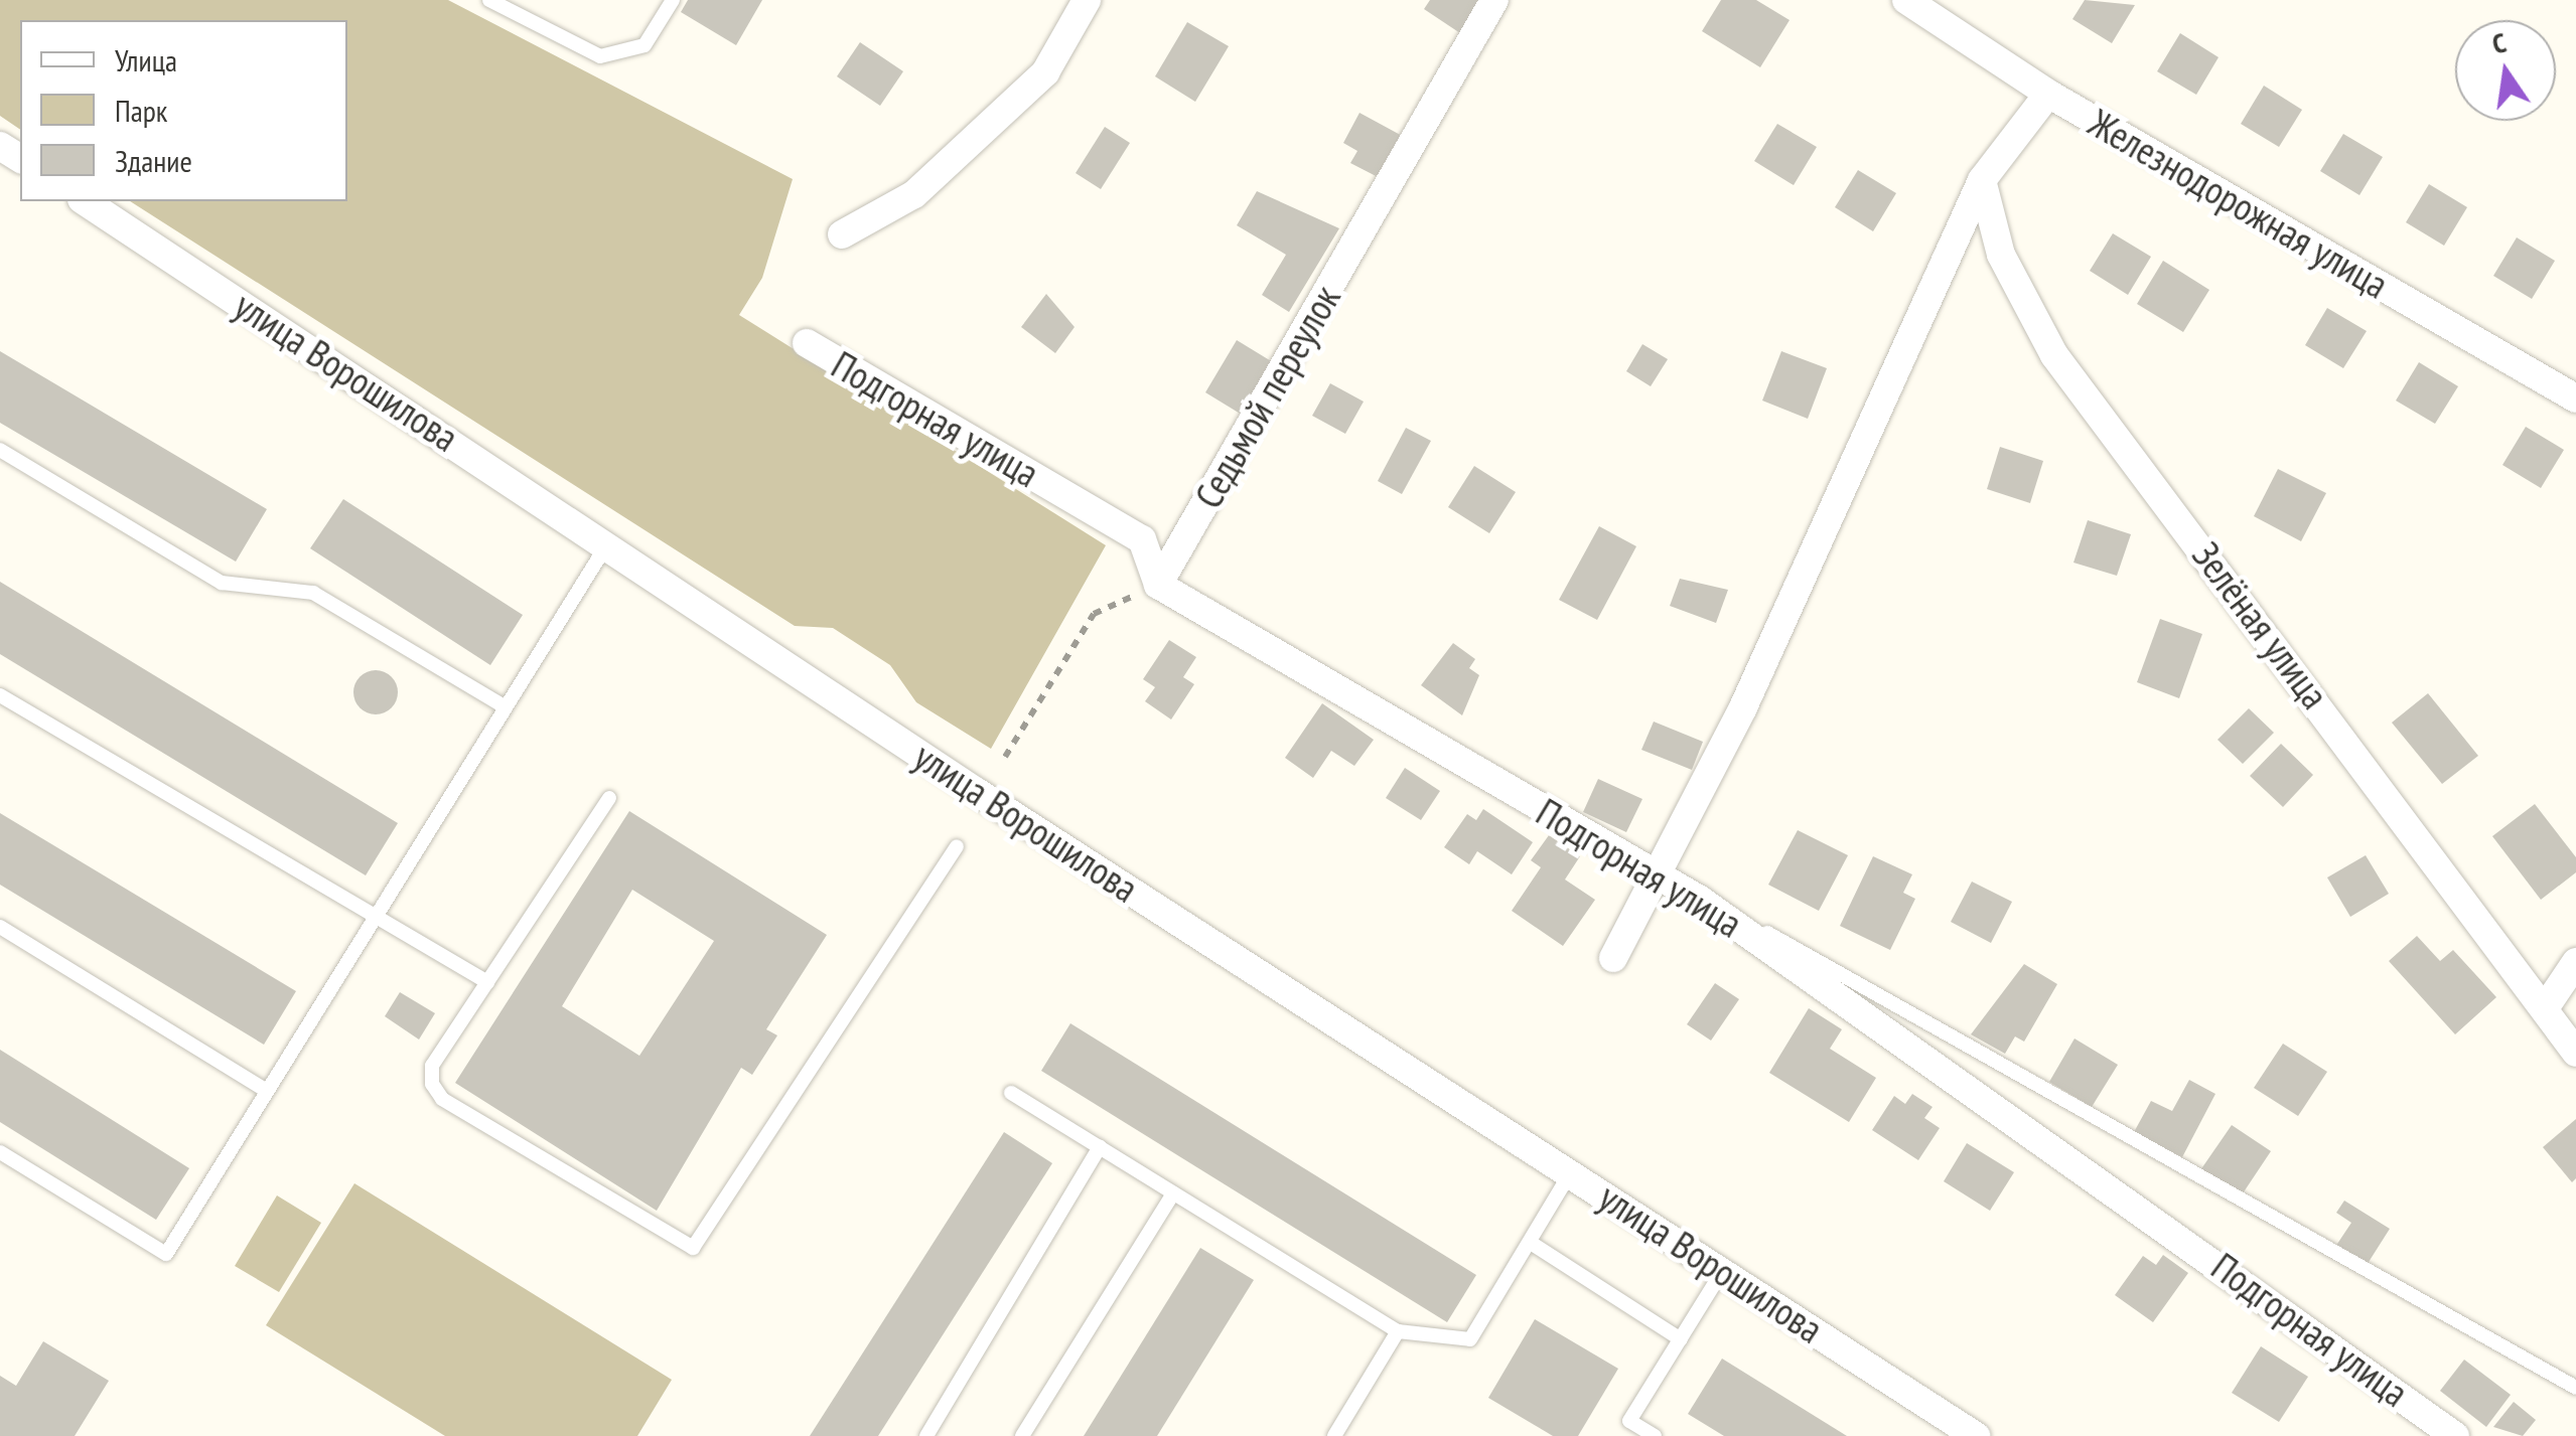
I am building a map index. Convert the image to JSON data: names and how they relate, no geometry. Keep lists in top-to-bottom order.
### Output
{
  "streets": {
    "street": [
      "Железнодорожная улица",
      "улица Ворошилова",
      "Седьмой переулок",
      "Подгорная улица",
      "Зелёная улица"
    ]
  },
  "crossings": [
    ["Седьмой переулок", "Подгорная улица"]
  ],
  "legend": ["Улица", "Парк", "Здание"],
  "north": "top"
}
